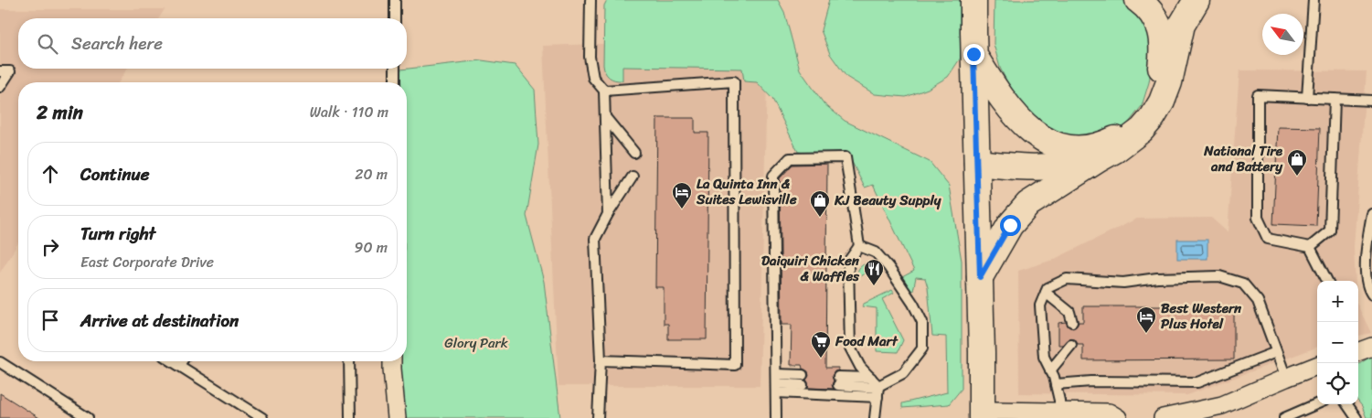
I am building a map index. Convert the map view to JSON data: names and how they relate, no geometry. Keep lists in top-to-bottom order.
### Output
{
  "parks": ["Glory Park"],
  "places": {
    "shop": ["National Tire and Battery", "KJ Beauty Supply"],
    "hotel": ["La Quinta Inn & Suites Lewisville", "Best Western Plus Hotel"],
    "restaurant": ["Daiquiri Chicken & Waffles"],
    "supermarket": ["Food Mart"]
  },
  "north": "top left",
  "page": {
    "search": "Search here",
    "heading": ["2 min", "Walk · 110 m"],
    "list": [
      ["Continue", "20 m"],
      ["Turn right", "East Corporate Drive", "90 m"],
      "Arrive at destination"
    ],
    "map_buttons": ["+", "−"]
  }
}
